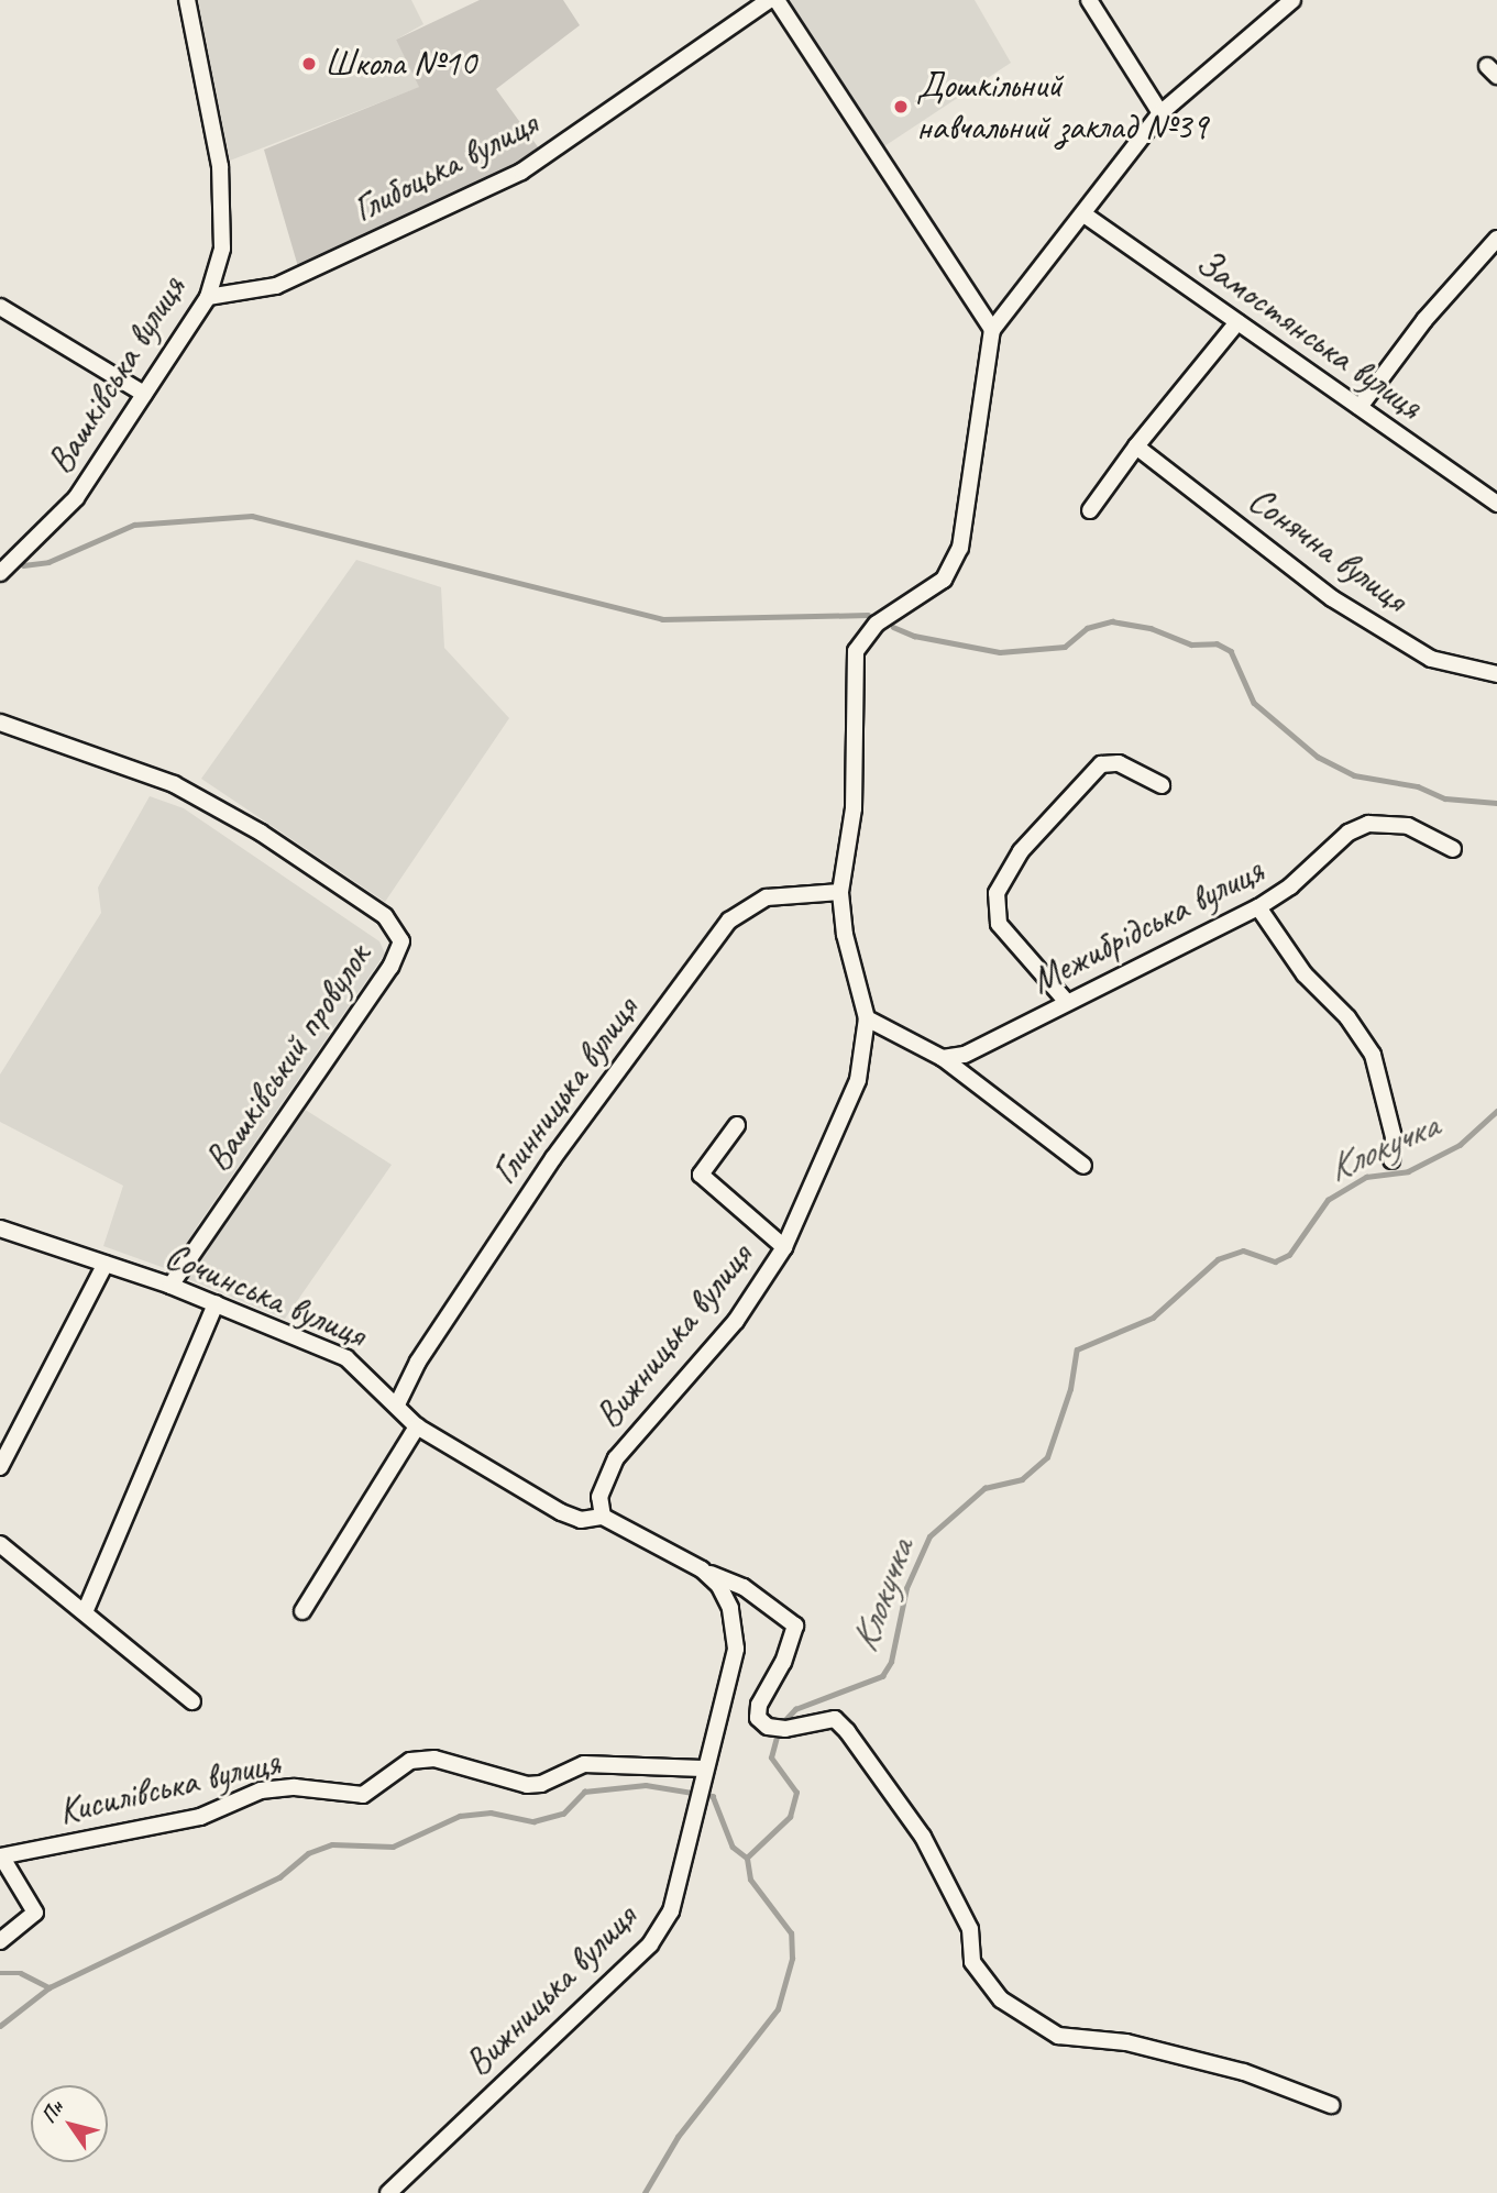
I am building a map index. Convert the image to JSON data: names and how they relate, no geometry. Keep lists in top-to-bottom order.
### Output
{
  "streets": {
    "street": [
      "Глибоцька вулиця",
      "Замостянська вулиця",
      "Вашківська вулиця",
      "Сонячна вулиця",
      "Межибрідська вулиця",
      "Вашківський провулок",
      "Глинницька вулиця",
      "Сочинська вулиця",
      "Вижницька вулиця",
      "Кисилівська вулиця"
    ]
  },
  "crossings": [
    ["Глибоцька вулиця", "Вашківська вулиця"],
    ["Вашківський провулок", "Сочинська вулиця"],
    ["Глинницька вулиця", "Сочинська вулиця"],
    ["Глинницька вулиця", "Вижницька вулиця"],
    ["Сочинська вулиця", "Вижницька вулиця"],
    ["Вижницька вулиця", "Кисилівська вулиця"]
  ],
  "water": ["Клокучка"],
  "places": ["Школа №10", "Дошкільний навчальний заклад №39"],
  "north": "top left"
}
